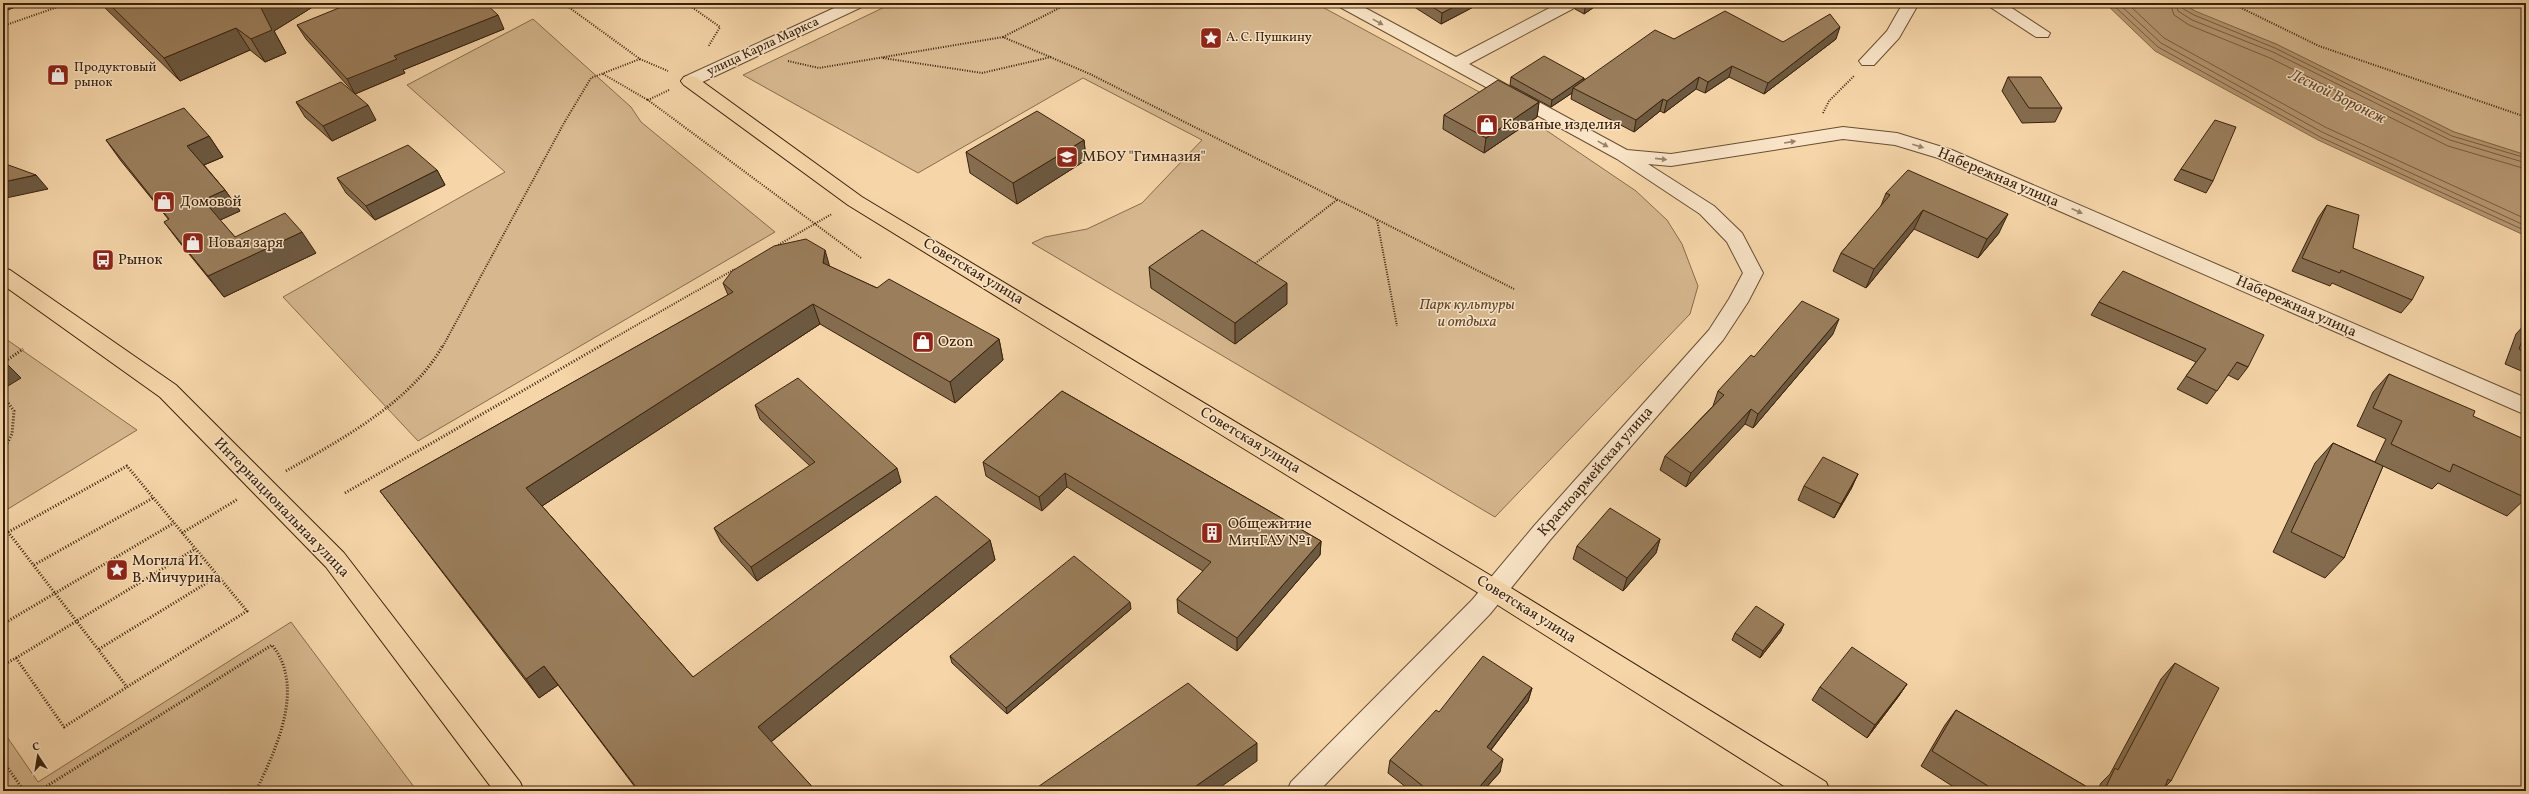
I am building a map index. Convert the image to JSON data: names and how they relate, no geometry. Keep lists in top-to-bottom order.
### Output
{
  "streets": {
    "main road": ["Советская улица", "Интернациональная улица"],
    "street": ["улица Карла Маркса", "Набережная улица", "Красноармейская улица"]
  },
  "crossings": [
    ["улица Карла Маркса", "Советская улица"],
    ["Набережная улица", "Красноармейская улица"],
    ["Советская улица", "Красноармейская улица"]
  ],
  "one_way": ["Набережная улица"],
  "water": ["Лесной Воронеж"],
  "parks": ["Парк культуры и отдыха"],
  "places": {
    "place": ["А. С. Пушкину", "Могила И. В. Мичурина"],
    "shop": [
      "Продуктовый рынок",
      "Кованые изделия",
      "Домовой",
      "Новая заря",
      "Ozon"
    ],
    "school or university": ["МБОУ \"Гимназия\""],
    "bus stop": ["Рынок"],
    "building": ["Общежитие МичГАУ №1"]
  },
  "north": "top"
}
